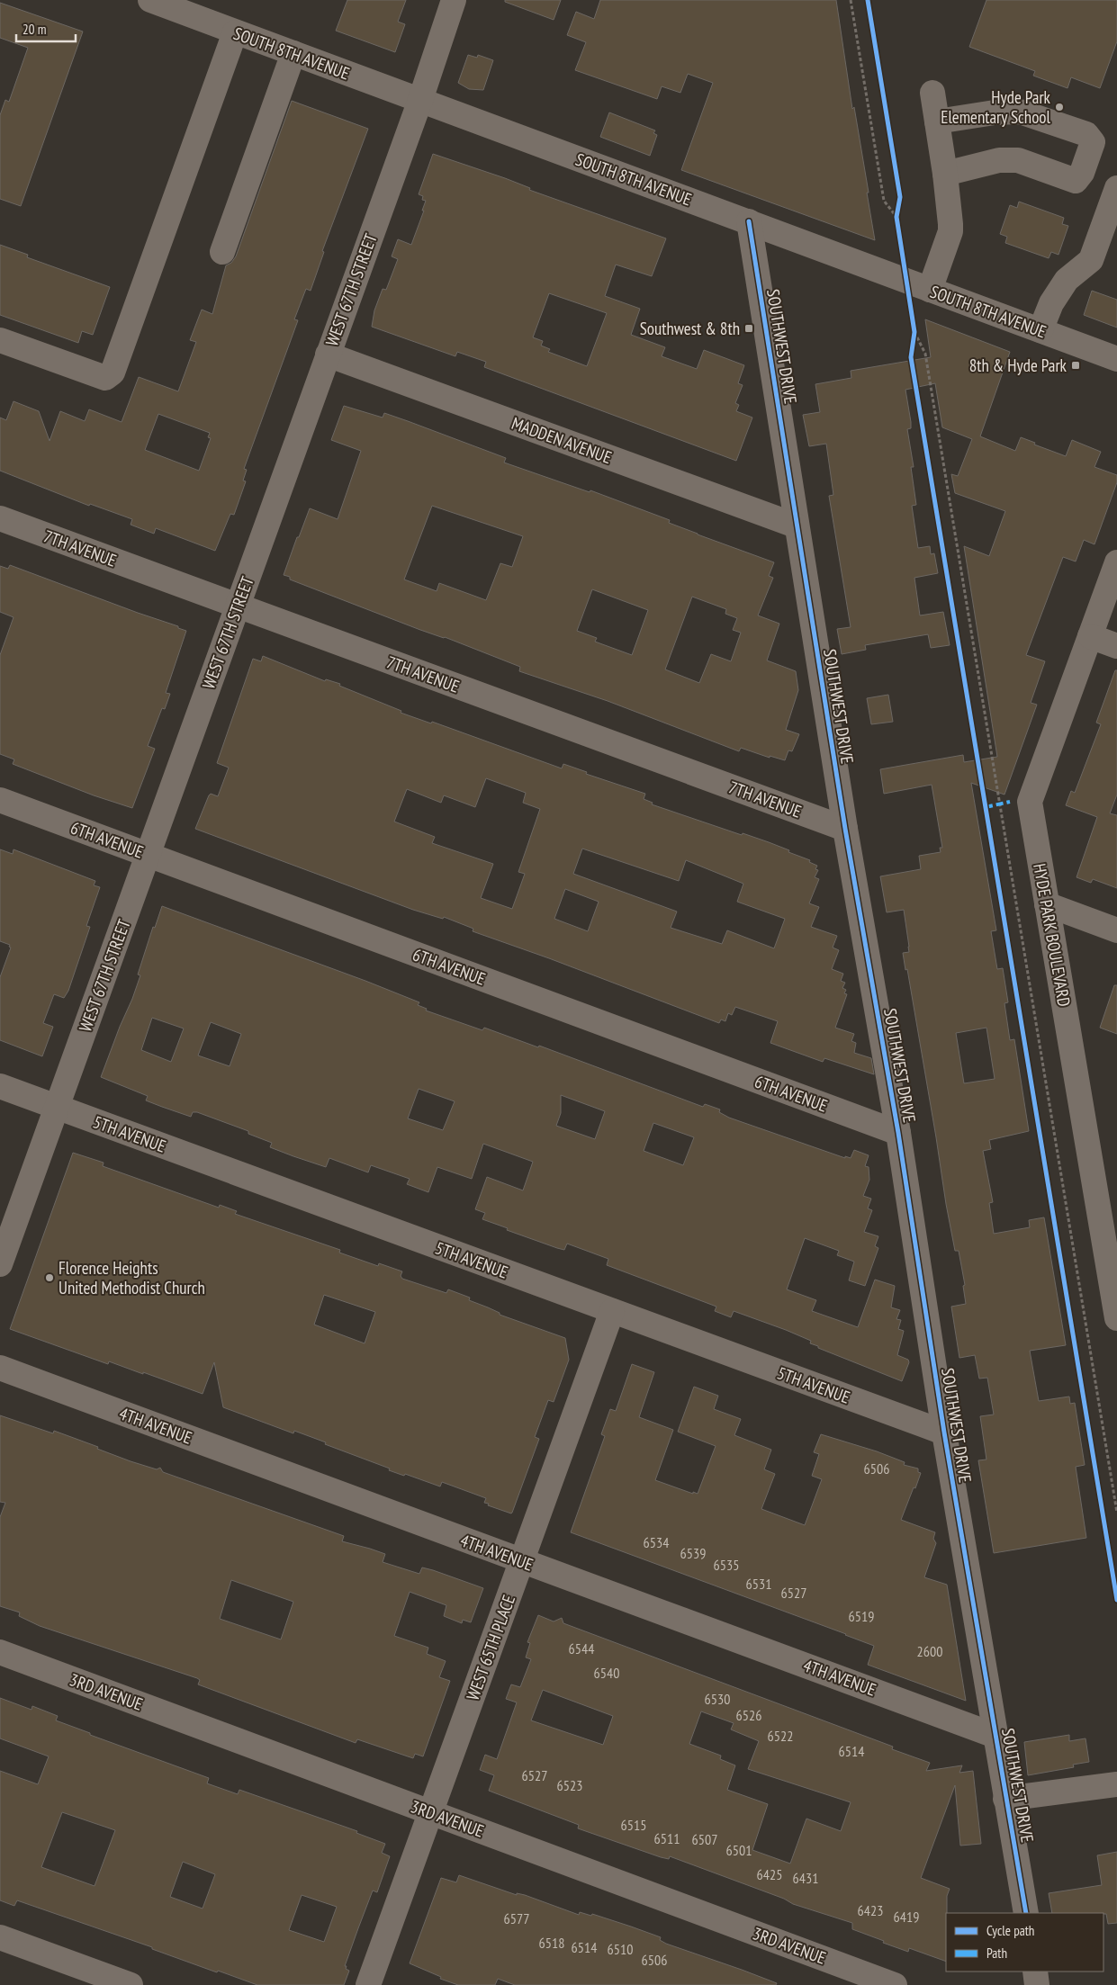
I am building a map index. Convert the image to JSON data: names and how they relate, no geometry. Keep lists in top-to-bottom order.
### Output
{
  "streets": {
    "street": [
      "SOUTH 8TH AVENUE",
      "WEST 67TH STREET",
      "SOUTHWEST DRIVE",
      "MADDEN AVENUE",
      "7TH AVENUE",
      "6TH AVENUE",
      "HYDE PARK BOULEVARD",
      "5TH AVENUE",
      "4TH AVENUE",
      "WEST 65TH PLACE",
      "3RD AVENUE"
    ]
  },
  "crossings": [
    ["SOUTH 8TH AVENUE", "WEST 67TH STREET"],
    ["SOUTH 8TH AVENUE", "SOUTHWEST DRIVE"],
    ["WEST 67TH STREET", "MADDEN AVENUE"],
    ["WEST 67TH STREET", "7TH AVENUE"],
    ["WEST 67TH STREET", "6TH AVENUE"],
    ["WEST 67TH STREET", "5TH AVENUE"],
    ["SOUTHWEST DRIVE", "MADDEN AVENUE"],
    ["SOUTHWEST DRIVE", "7TH AVENUE"],
    ["SOUTHWEST DRIVE", "6TH AVENUE"],
    ["SOUTHWEST DRIVE", "5TH AVENUE"],
    ["SOUTHWEST DRIVE", "4TH AVENUE"],
    ["5TH AVENUE", "WEST 65TH PLACE"],
    ["4TH AVENUE", "WEST 65TH PLACE"],
    ["WEST 65TH PLACE", "3RD AVENUE"]
  ],
  "places": {
    "other": ["Hyde Park Elementary School", "Florence Heights United Methodist Church"],
    "transit": ["Southwest & 8th", "8th & Hyde Park"]
  },
  "house_numbers": [
    "6506",
    "6534",
    "6539",
    "6535",
    "6531",
    "6527",
    "6519",
    "6544",
    "2600",
    "6540",
    "6530",
    "6526",
    "6522",
    "6514",
    "6527",
    "6523",
    "6515",
    "6511",
    "6507",
    "6501",
    "6425",
    "6431",
    "6423",
    "6419",
    "6577",
    "6518",
    "6514",
    "6510",
    "6506"
  ],
  "legend": ["Cycle path", "Path"],
  "scale_bar": "20 m"
}
